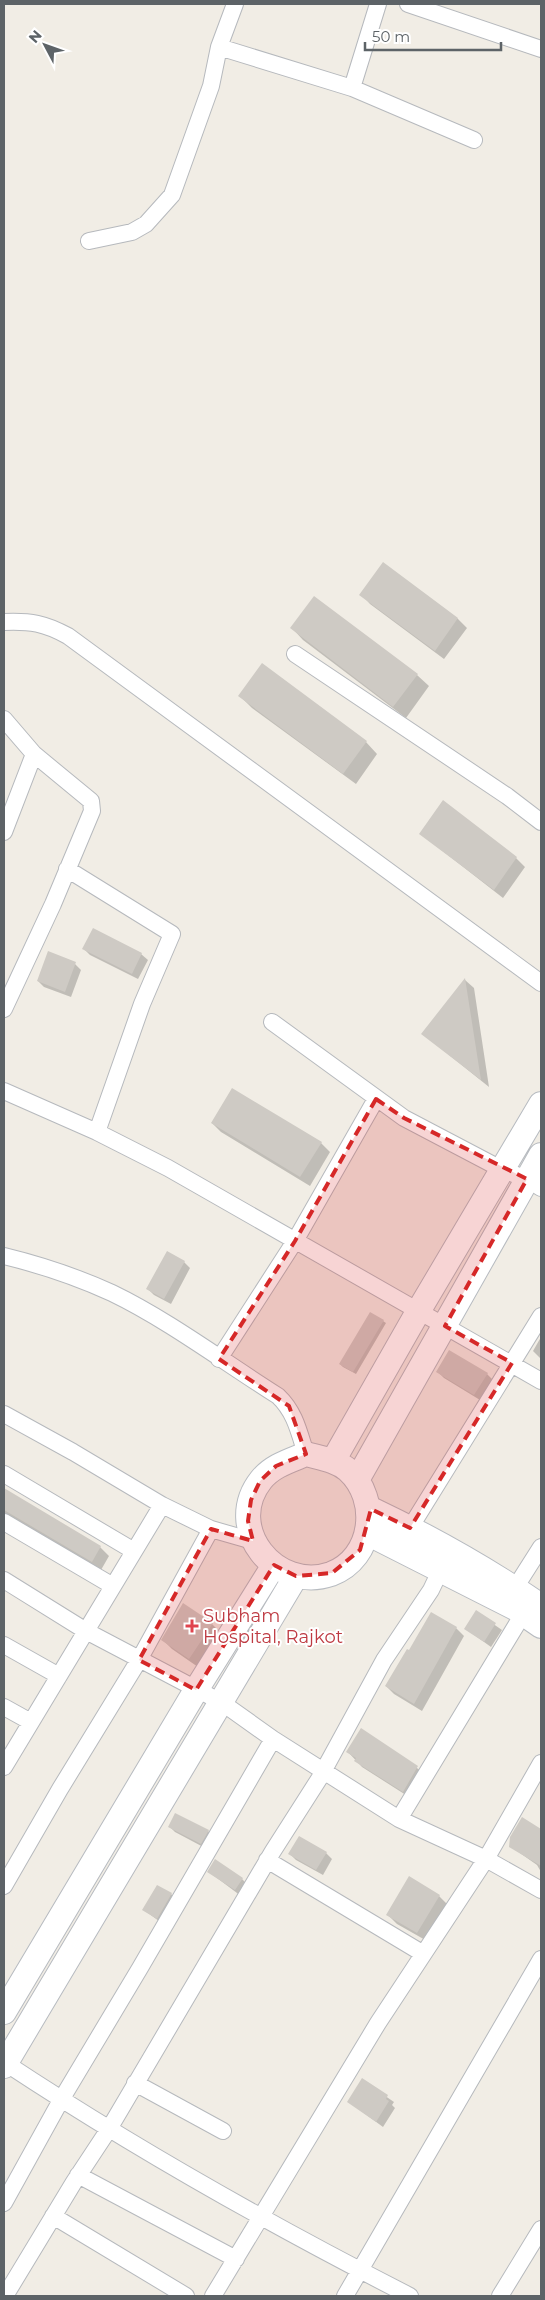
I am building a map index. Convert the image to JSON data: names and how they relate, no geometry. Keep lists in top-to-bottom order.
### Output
{
  "places": {
    "health": ["Subham Hospital, Rajkot"]
  },
  "scale_bar": "50 m",
  "north": "top left"
}
